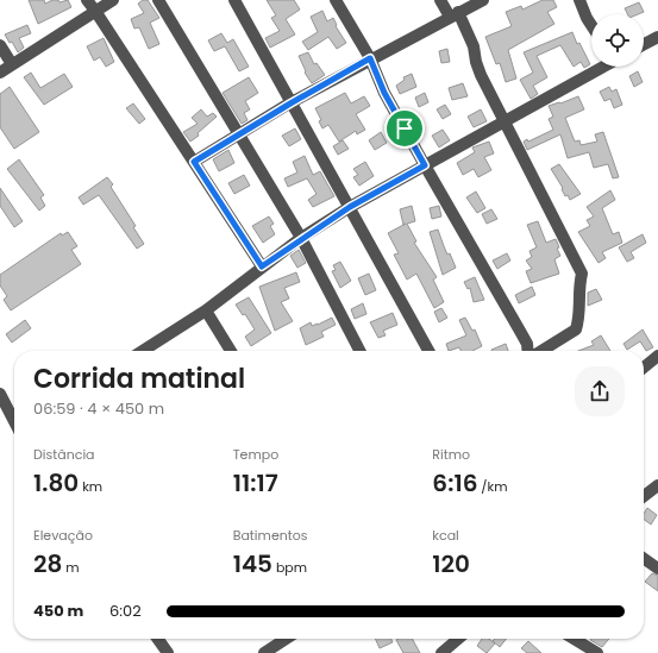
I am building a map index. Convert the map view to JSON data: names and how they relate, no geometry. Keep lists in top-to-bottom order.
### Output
{
  "page": {
    "heading": ["Corrida matinal", "06:59 · 4 × 450 m"],
    "stats": [
      ["Distância", "1.80 km"],
      ["Tempo", "11:17"],
      ["Ritmo", "6:16 /km"],
      ["Elevação", "28 m"],
      ["Batimentos", "145 bpm"],
      ["kcal", "120"]
    ],
    "list": [
      {
        "name": "450 m",
        "note": "6:02"
      }
    ]
  }
}
